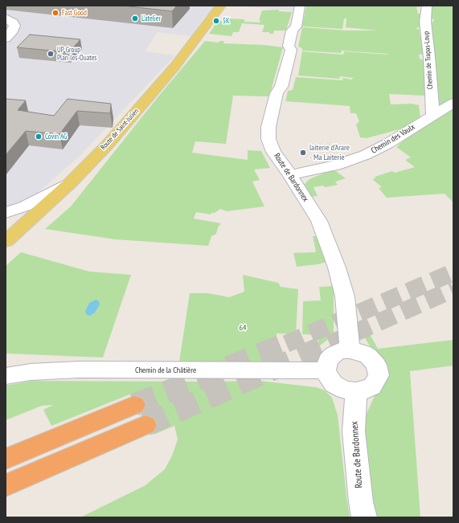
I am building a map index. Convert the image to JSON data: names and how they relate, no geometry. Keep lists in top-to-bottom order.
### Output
{
  "streets": {
    "main road": ["Route de Saint-Julien"],
    "street": [
      "Chemin de Trapas-Loup",
      "Chemin des Vaulx",
      "Route de Bardonnex",
      "Chemin de la Châtière"
    ]
  },
  "crossings": [
    ["Chemin de Trapas-Loup", "Chemin des Vaulx"],
    ["Chemin des Vaulx", "Route de Bardonnex"],
    ["Route de Bardonnex", "Chemin de la Châtière"]
  ],
  "parks": ["64"],
  "places": [
    "Fast Good",
    "L'atelier",
    "5K",
    "UP Group Plan-les-Ouates",
    "Covin AG",
    "laiterie d'Arare - Ma Laiterie"
  ]
}
